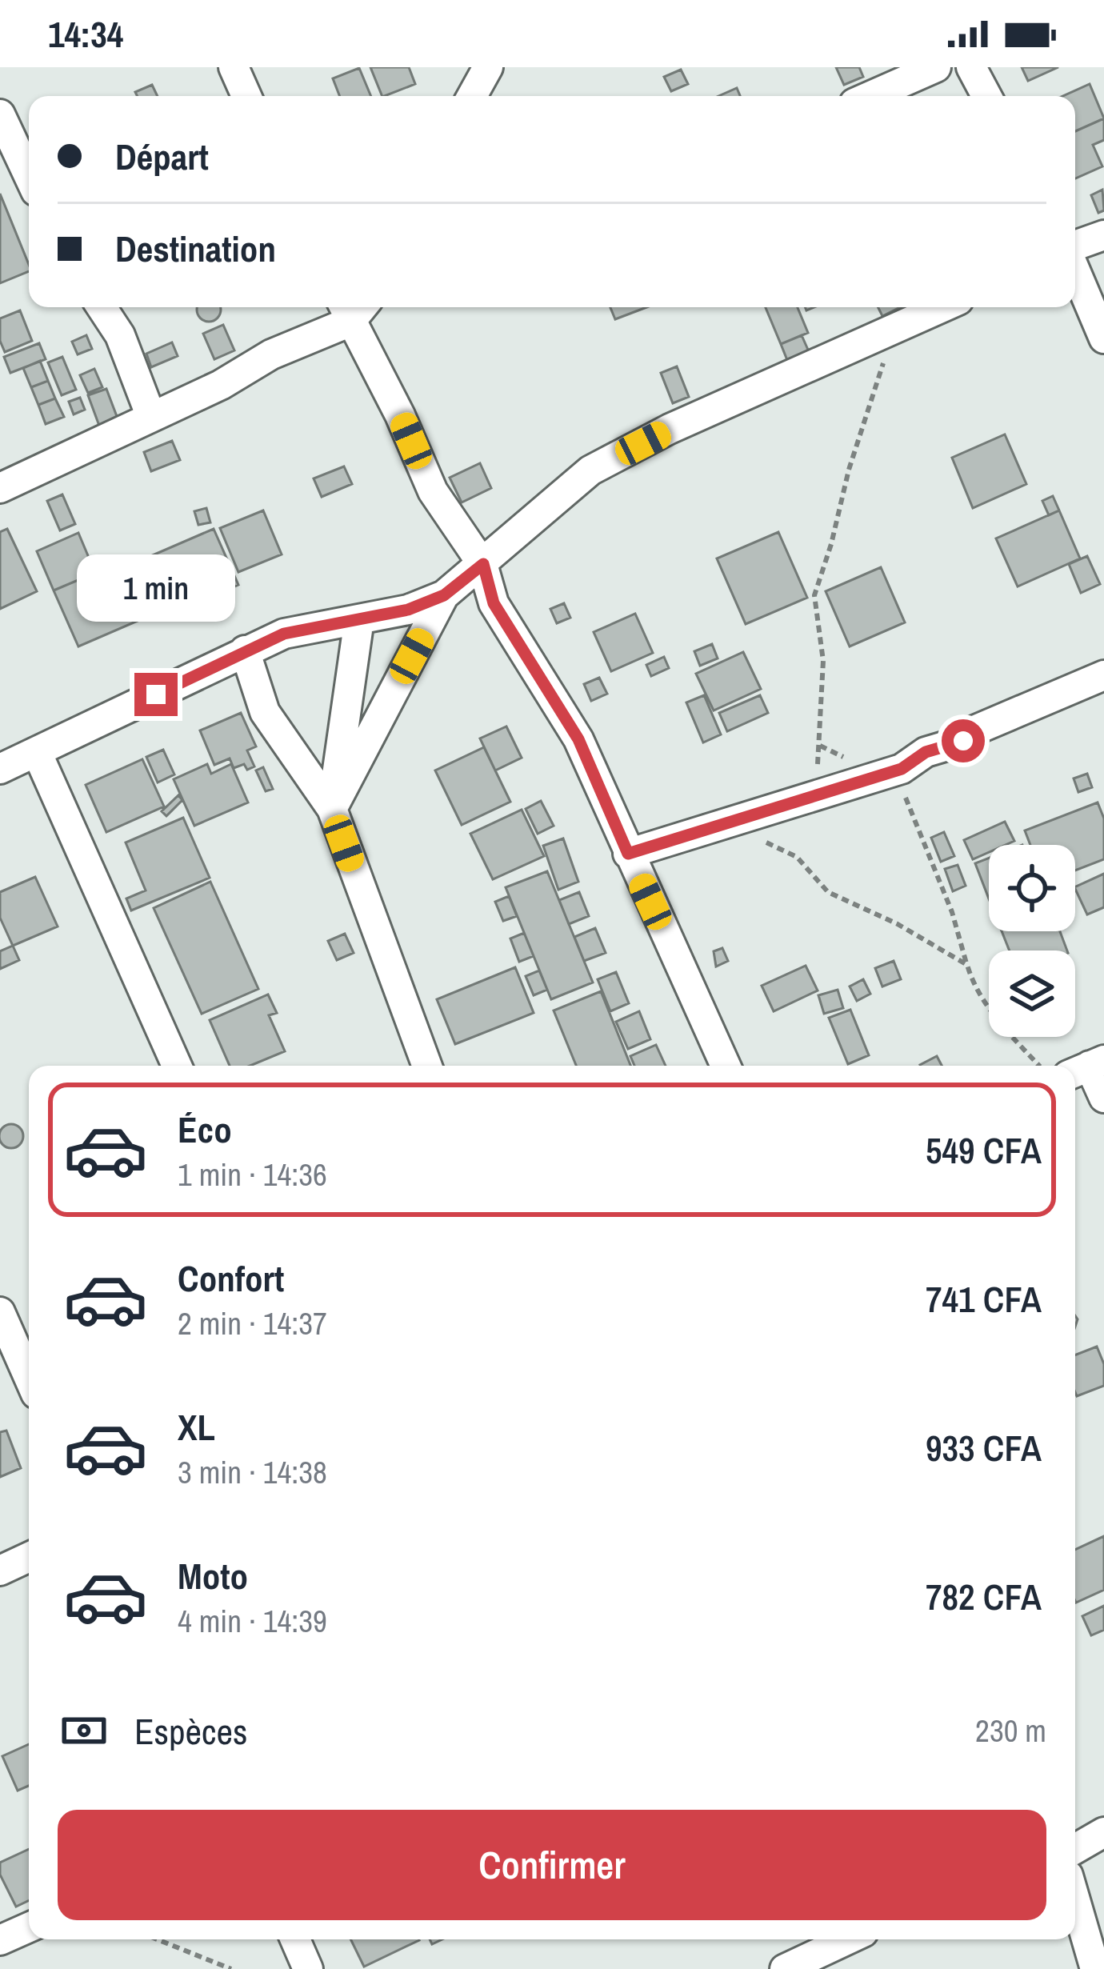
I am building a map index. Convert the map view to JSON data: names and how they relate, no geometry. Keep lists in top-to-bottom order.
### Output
{
  "page": {
    "status": "14:34",
    "banner": ["Départ", "Destination"],
    "bubble": "1 min",
    "list": [
      {
        "name": "Éco",
        "note": "1 min · 14:36",
        "value": "549 CFA"
      },
      {
        "name": "Confort",
        "note": "2 min · 14:37",
        "value": "741 CFA"
      },
      {
        "name": "XL",
        "note": "3 min · 14:38",
        "value": "933 CFA"
      },
      {
        "name": "Moto",
        "note": "4 min · 14:39",
        "value": "782 CFA"
      }
    ],
    "pay": ["Espèces", "230 m"],
    "buttons": "Confirmer"
  }
}
